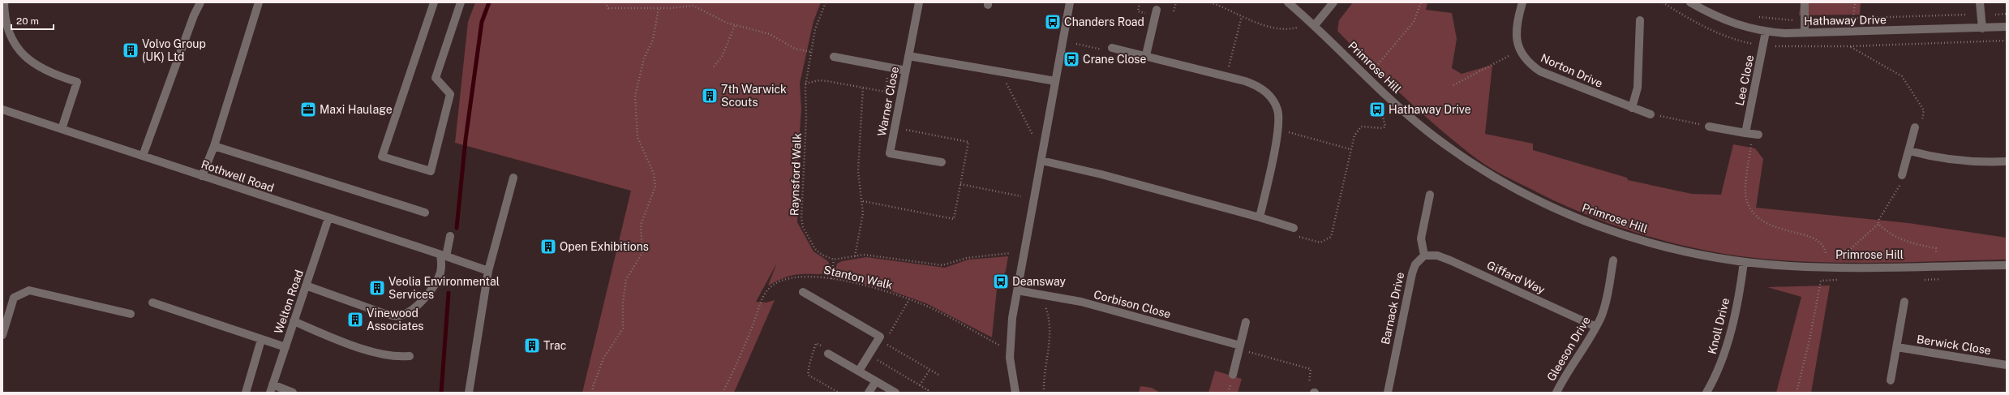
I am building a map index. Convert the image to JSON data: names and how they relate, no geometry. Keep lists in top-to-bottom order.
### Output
{
  "streets": {
    "street": [
      "Hathaway Drive",
      "Primrose Hill",
      "Norton Drive",
      "Lee Close",
      "Warner Close",
      "Rothwell Road",
      "Giffard Way",
      "Welton Road",
      "Corbison Close",
      "Barnack Drive",
      "Knoll Drive",
      "Berwick Close",
      "Gleeson Drive"
    ],
    "path": ["Raynsford Walk", "Stanton Walk"]
  },
  "crossings": [
    ["Hathaway Drive", "Lee Close"],
    ["Primrose Hill", "Knoll Drive"],
    ["Rothwell Road", "Welton Road"],
    ["Giffard Way", "Barnack Drive"],
    ["Giffard Way", "Gleeson Drive"]
  ],
  "places": {
    "bus stop": [
      "Chanders Road",
      "Crane Close",
      "Hathaway Drive",
      "Deansway"
    ],
    "building": [
      "Volvo Group (UK) Ltd",
      "7th Warwick Scouts",
      "Open Exhibitions",
      "Veolia Environmental Services",
      "Vinewood Associates",
      "Trac"
    ],
    "office": ["Maxi Haulage"]
  },
  "scale_bar": "20 m"
}
